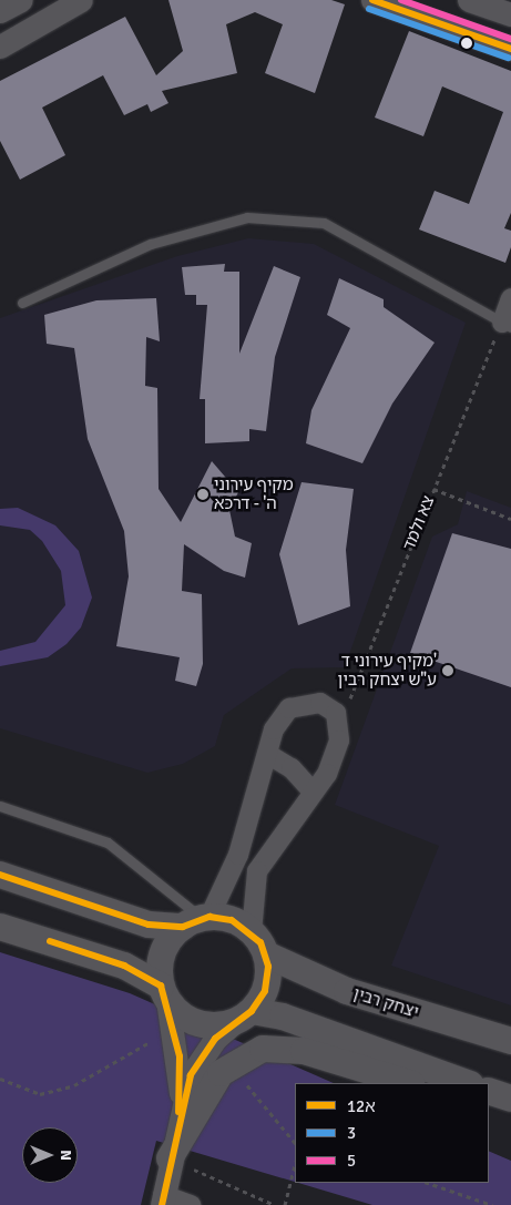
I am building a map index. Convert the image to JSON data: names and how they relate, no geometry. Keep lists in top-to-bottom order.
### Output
{
  "streets": {
    "main road": ["יצחק רבין"],
    "path": ["צא ולמד"]
  },
  "places": ["מקיף עירוני ה' - דרכא", "מקיף עירוני ד' ע\"ש יצחק רבין"],
  "lines": ["transit line 12א", "transit line 5", "transit line 3"],
  "legend": ["12א", "3", "5"],
  "north": "right"
}
